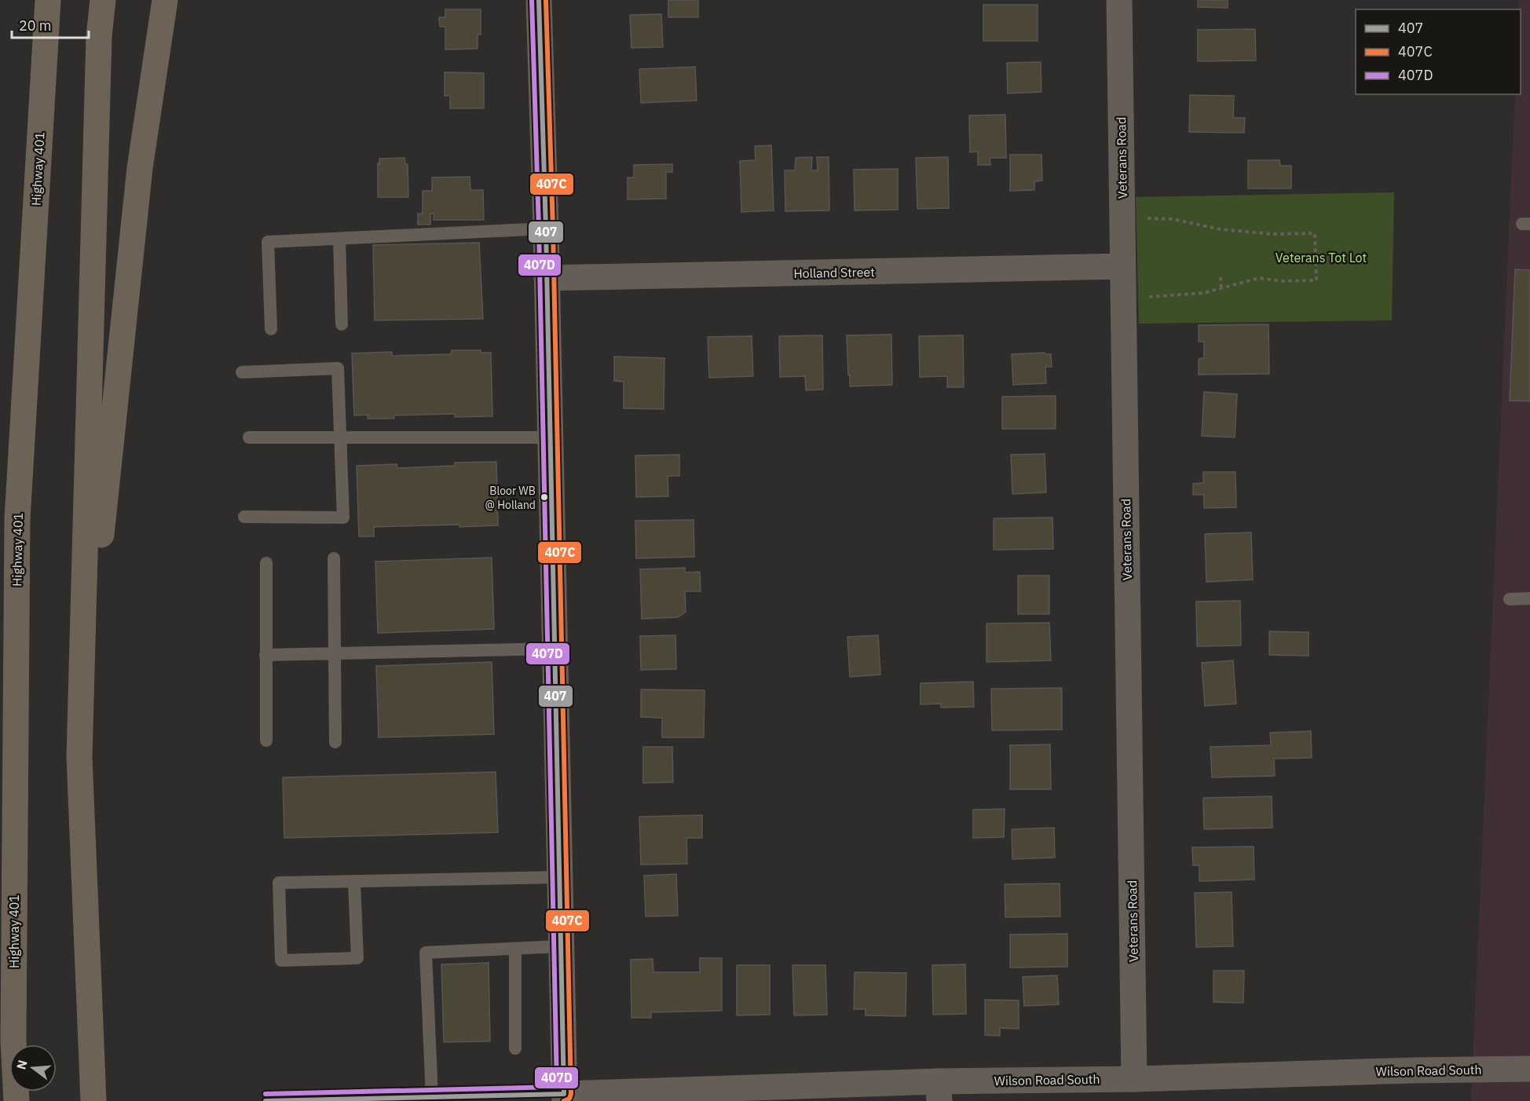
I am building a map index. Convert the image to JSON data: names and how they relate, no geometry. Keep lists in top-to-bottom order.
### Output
{
  "streets": {
    "highway": ["Highway 401"],
    "street": ["Veterans Road", "Holland Street", "Wilson Road South"]
  },
  "crossings": [
    ["Veterans Road", "Holland Street"],
    ["Veterans Road", "Wilson Road South"]
  ],
  "parks": ["Veterans Tot Lot"],
  "places": ["Bloor WB @ Holland"],
  "lines": ["transit line 407", "transit line 407C", "transit line 407D"],
  "legend": ["407", "407C", "407D"],
  "scale_bar": "20 m",
  "north": "left"
}
